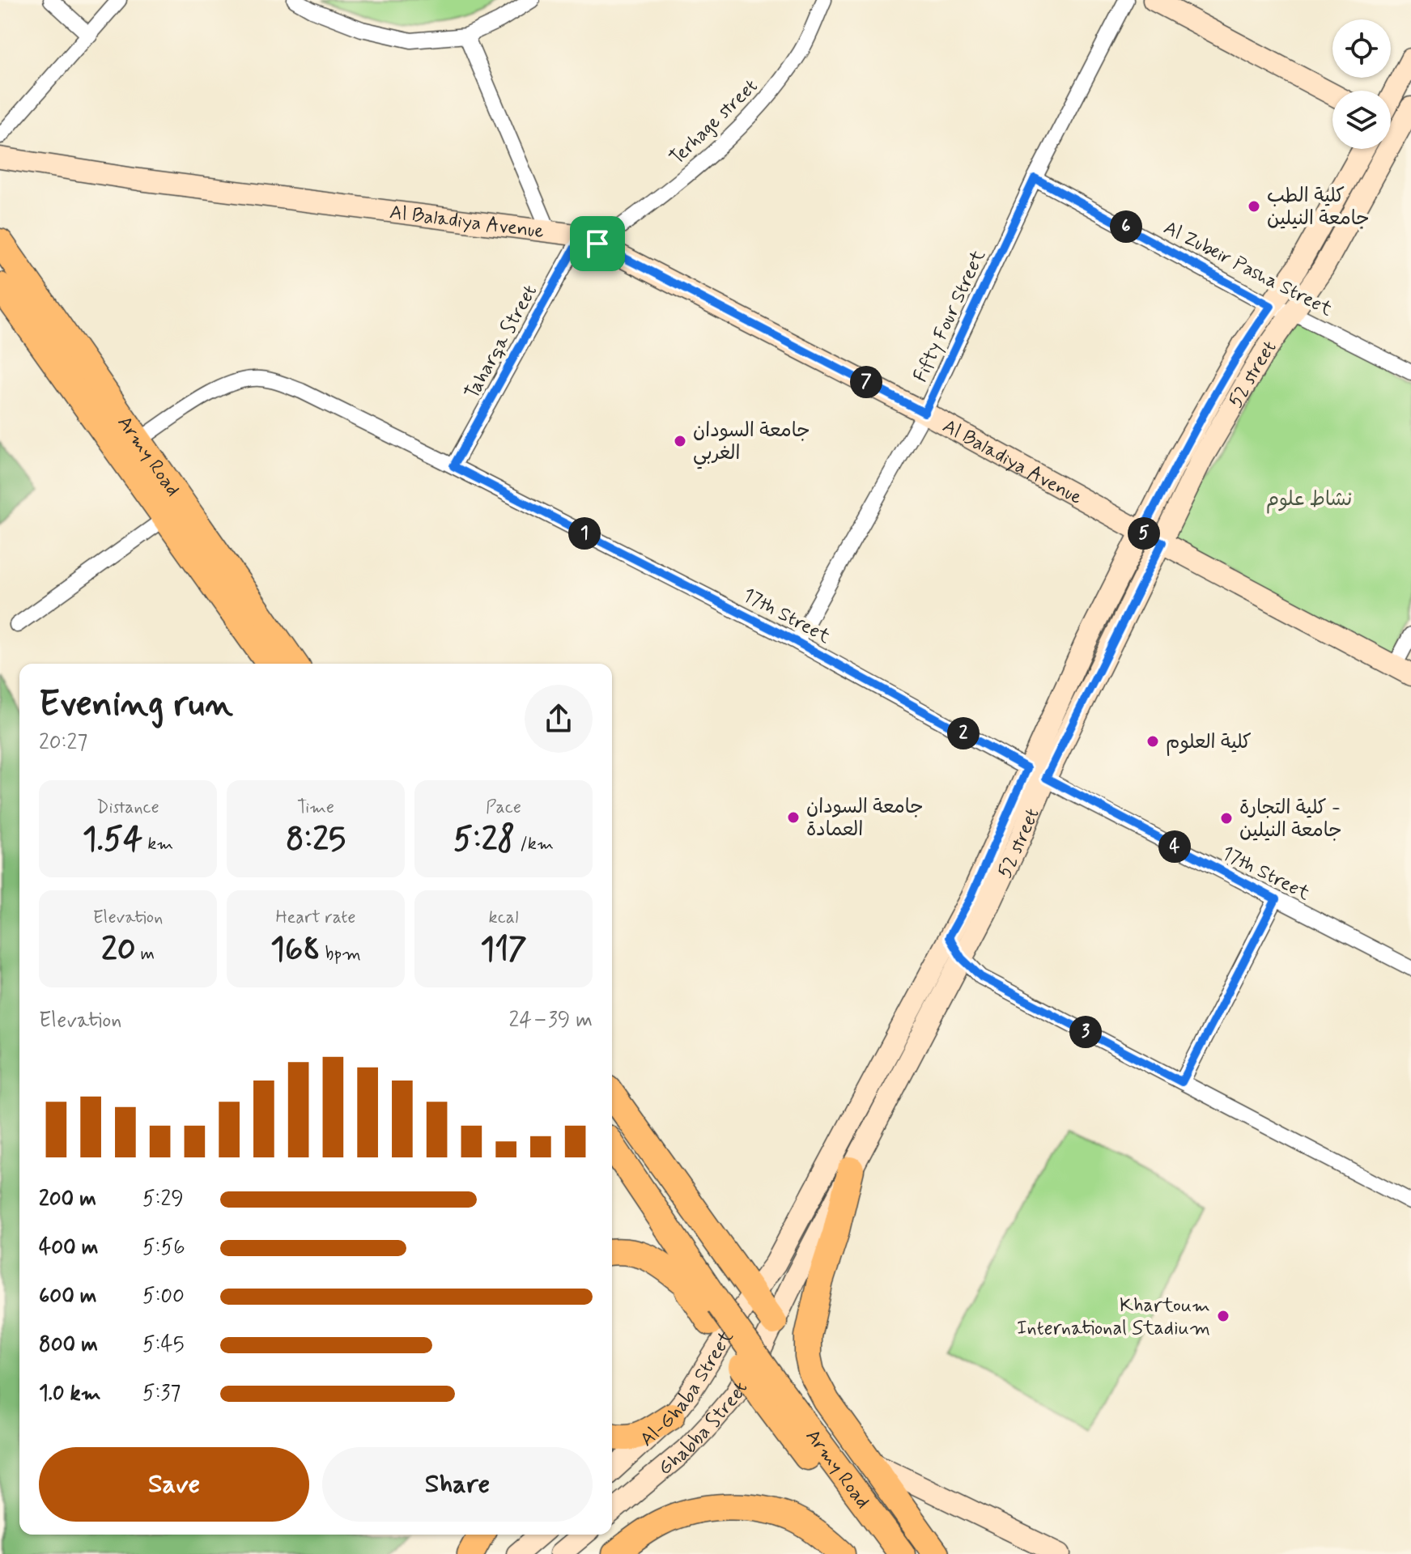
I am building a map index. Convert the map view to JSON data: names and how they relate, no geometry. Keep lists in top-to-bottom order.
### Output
{
  "streets": {
    "highway": ["Army Road"],
    "street": [
      "Terhage street",
      "Al Baladiya Avenue",
      "Al Zubeir Pasha Street",
      "Fifty Four Street",
      "Taharqa Street",
      "52 street",
      "17th Street",
      "Al-Ghaba Street",
      "Ghabba Street"
    ]
  },
  "crossings": [
    ["Terhage street", "Al Baladiya Avenue"],
    ["Terhage street", "Taharqa Street"],
    ["Al Baladiya Avenue", "Fifty Four Street"],
    ["Al Baladiya Avenue", "Taharqa Street"],
    ["Al Baladiya Avenue", "52 street"],
    ["Al Zubeir Pasha Street", "Fifty Four Street"],
    ["Al Zubeir Pasha Street", "52 street"],
    ["Fifty Four Street", "17th Street"],
    ["Taharqa Street", "17th Street"],
    ["52 street", "17th Street"],
    ["Army Road", "17th Street"]
  ],
  "parks": ["نشاط علوم"],
  "places": [
    "كلية الطب جامعة النيلين",
    "جامعة السودان الغربي",
    "كلية العلوم",
    "جامعة السودان العمادة",
    "كلية التجارة - جامعة النيلين",
    "Khartoum International Stadium"
  ],
  "page": {
    "pins": [
      "6",
      "7",
      "1",
      "5",
      "2",
      "4",
      "3"
    ],
    "heading": ["Evening run", "20:27"],
    "stats": [
      ["Distance", "1.54 km"],
      ["Time", "8:25"],
      ["Pace", "5:28 /km"],
      ["Elevation", "20 m"],
      ["Heart rate", "168 bpm"],
      ["kcal", "117"]
    ],
    "chart": ["Elevation", "24–39 m"],
    "list": [
      {
        "name": "200 m",
        "note": "5:29"
      },
      {
        "name": "400 m",
        "note": "5:56"
      },
      {
        "name": "600 m",
        "note": "5:00"
      },
      {
        "name": "800 m",
        "note": "5:45"
      },
      {
        "name": "1.0 km",
        "note": "5:37"
      }
    ],
    "buttons": ["Save", "Share"]
  }
}
